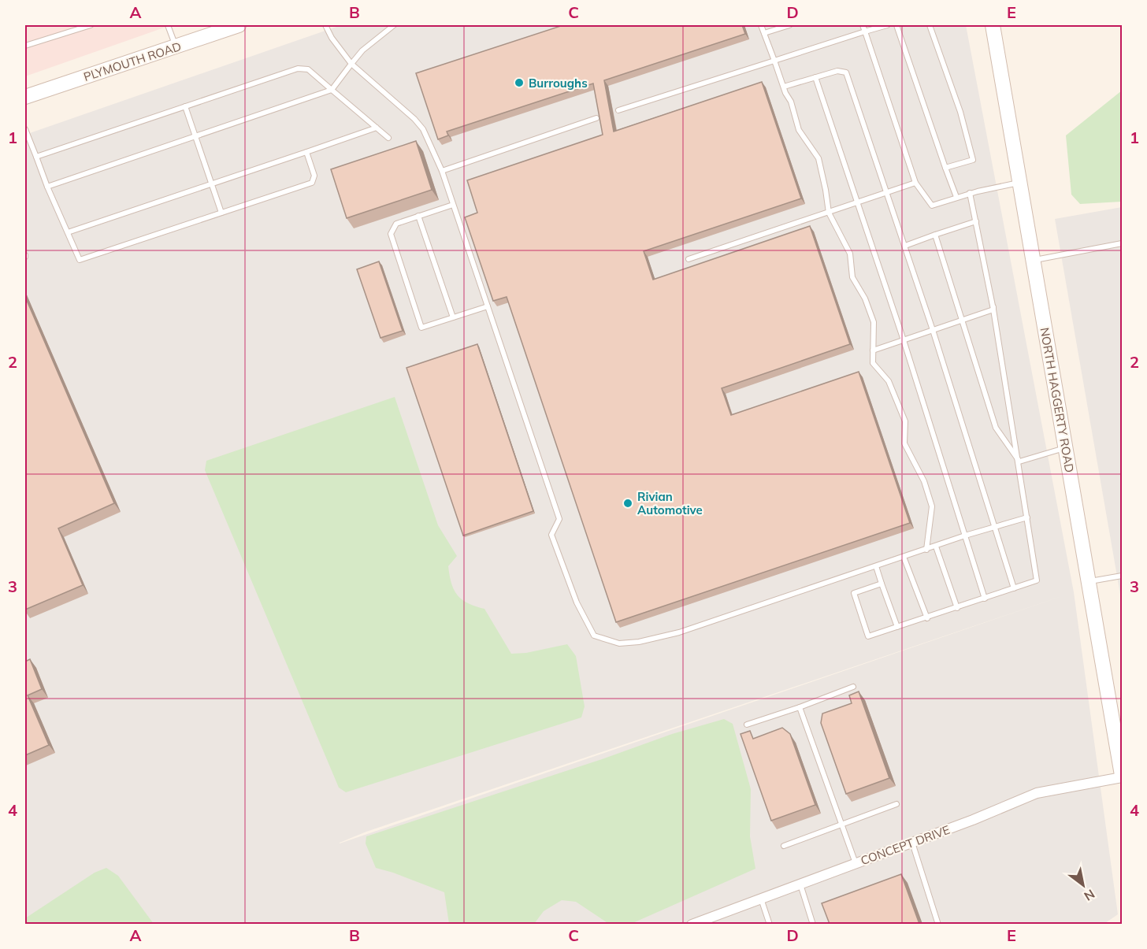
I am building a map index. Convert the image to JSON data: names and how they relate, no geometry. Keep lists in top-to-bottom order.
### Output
{
  "streets": {
    "street": ["PLYMOUTH ROAD", "NORTH HAGGERTY ROAD", "CONCEPT DRIVE"]
  },
  "crossings": [
    ["NORTH HAGGERTY ROAD", "CONCEPT DRIVE"]
  ],
  "places": ["Burroughs", "Rivian Automotive"],
  "north": "bottom right",
  "grid": {
    "columns": [
      "A",
      "B",
      "C",
      "D",
      "E"
    ],
    "rows": [
      "1",
      "2",
      "3",
      "4"
    ]
  }
}
